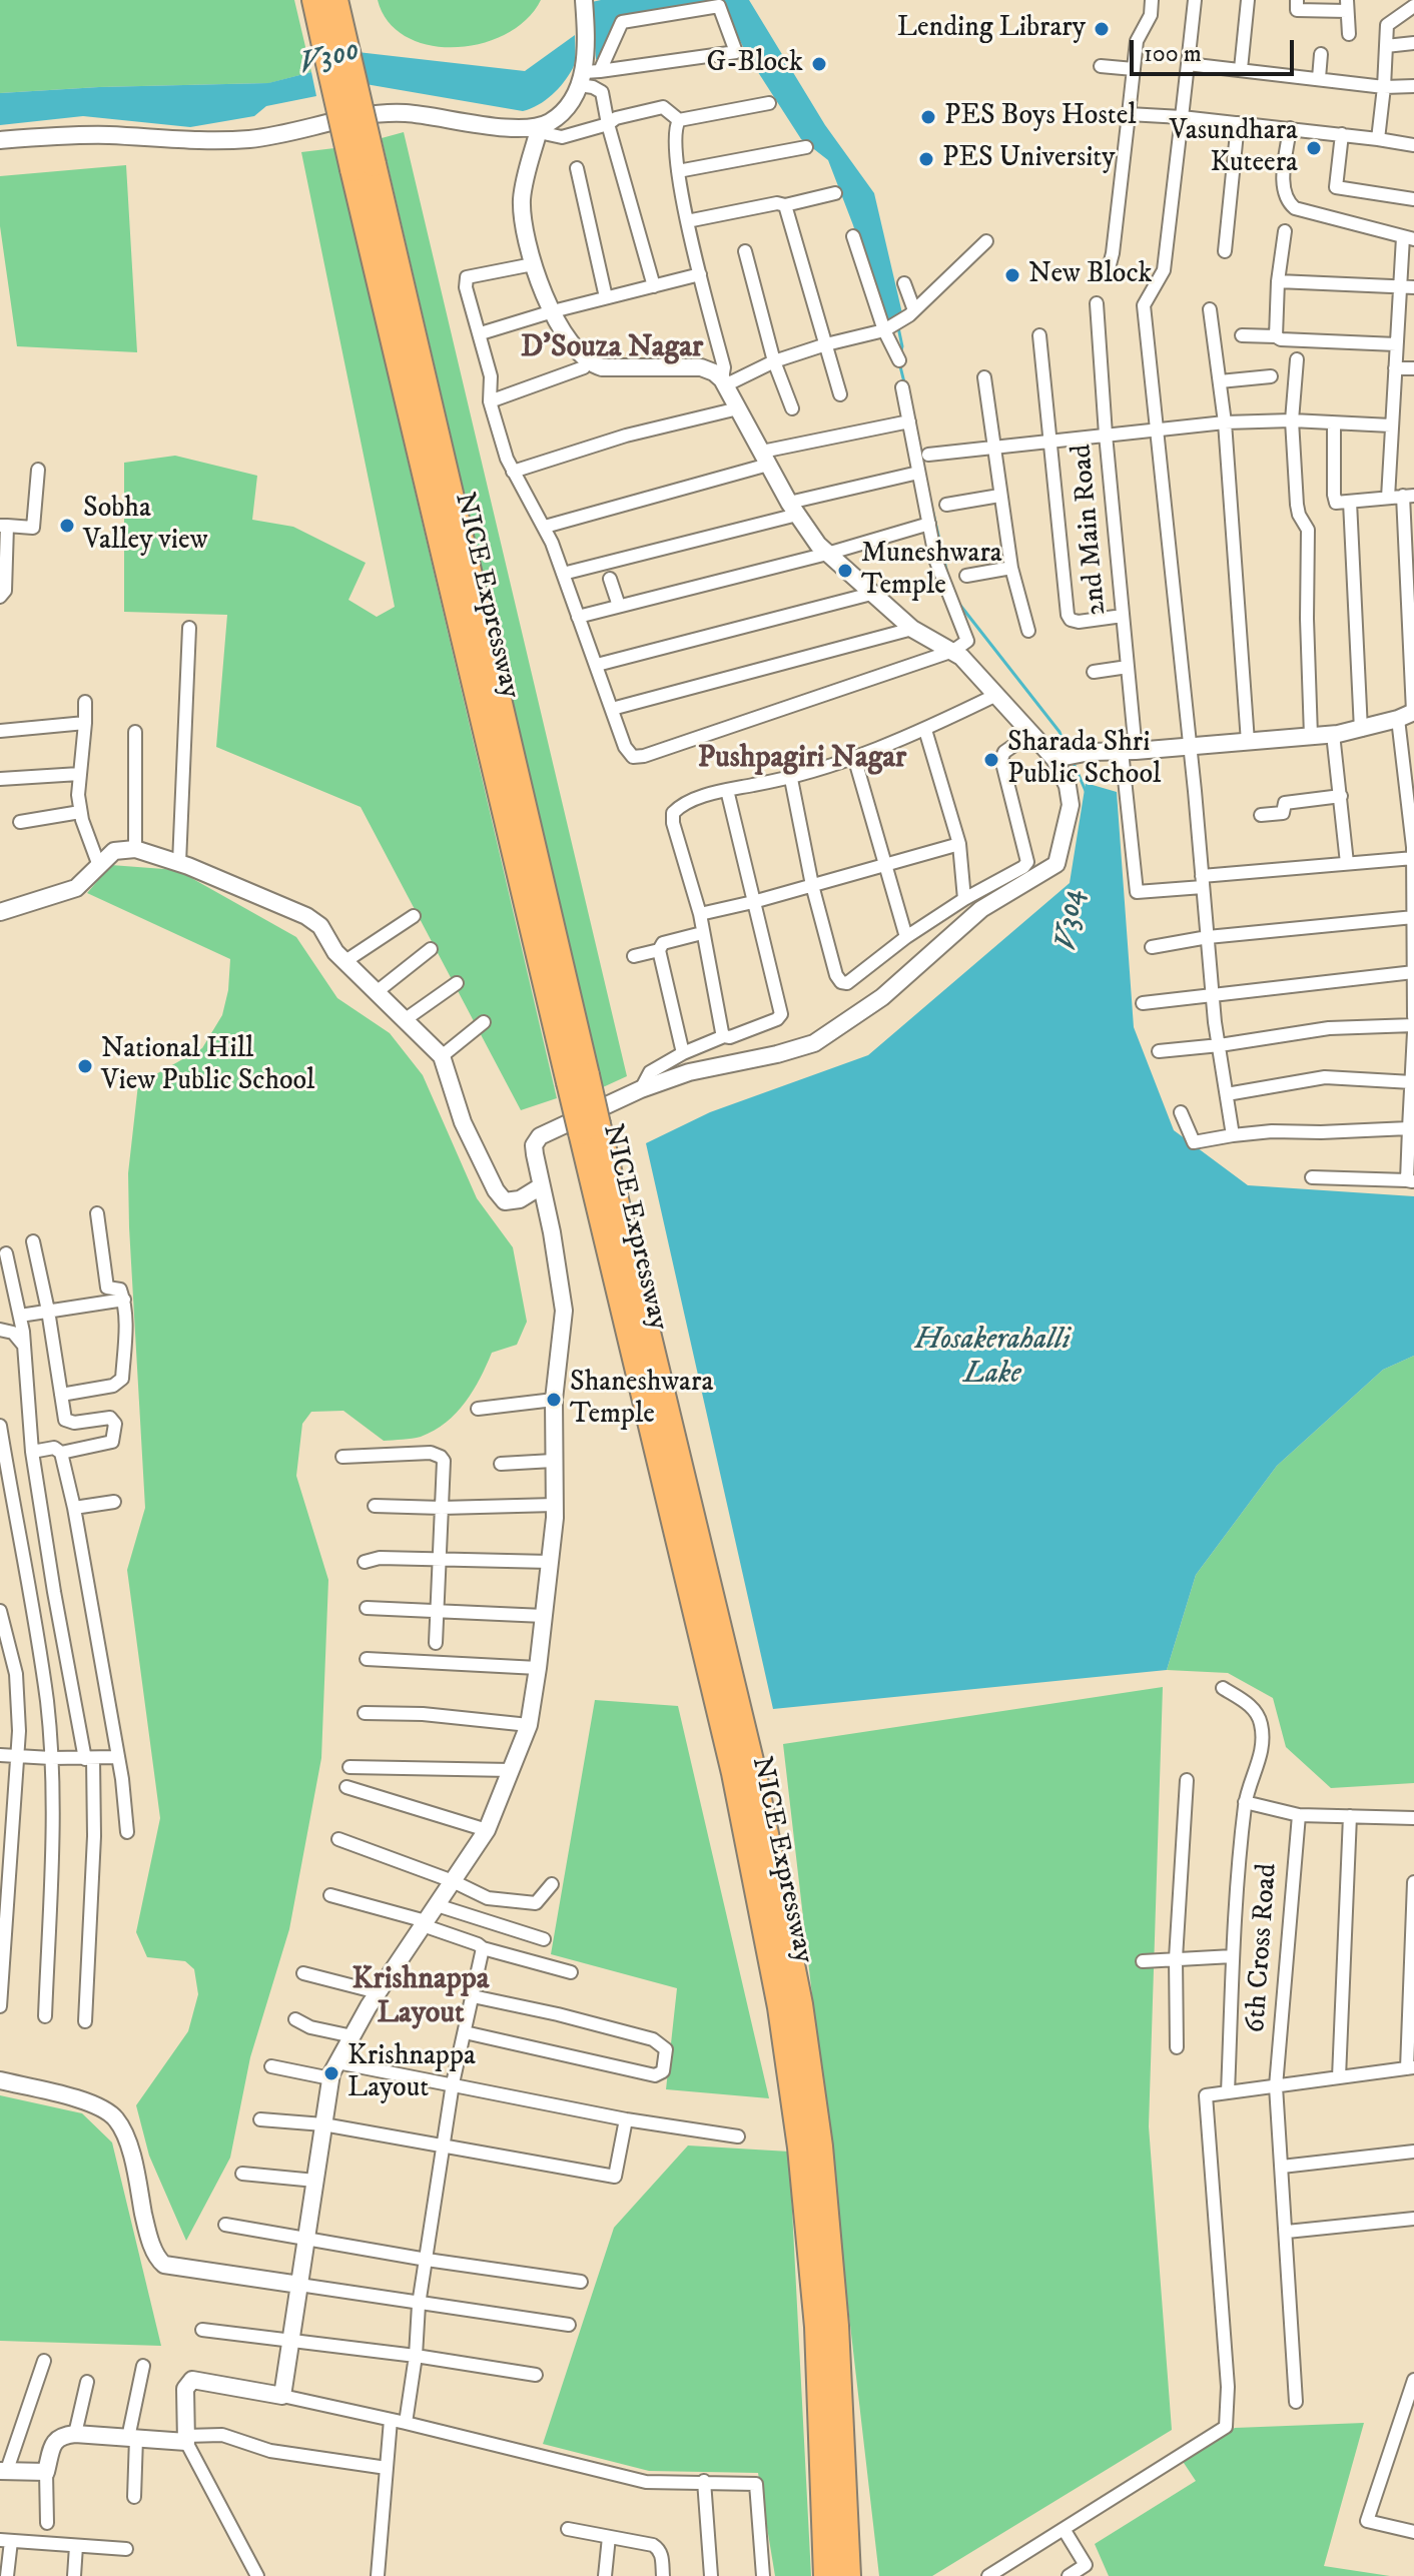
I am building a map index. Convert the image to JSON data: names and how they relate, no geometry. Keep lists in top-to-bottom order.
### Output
{
  "streets": {
    "highway": ["NICE Expressway"],
    "street": ["2nd Main Road", "6th Cross Road"]
  },
  "districts": ["D'Souza Nagar", "Pushpagiri Nagar", "Krishnappa Layout"],
  "water": ["V300", "V304", "Hosakerahalli Lake"],
  "places": [
    "Lending Library",
    "G-Block",
    "PES Boys Hostel",
    "Vasundhara Kuteera",
    "PES University",
    "New Block",
    "Sobha Valley view",
    "Muneshwara Temple",
    "Sharada Shri Public School",
    "National Hill View Public School",
    "Shaneshwara Temple",
    "Krishnappa Layout"
  ],
  "scale_bar": "100 m"
}
